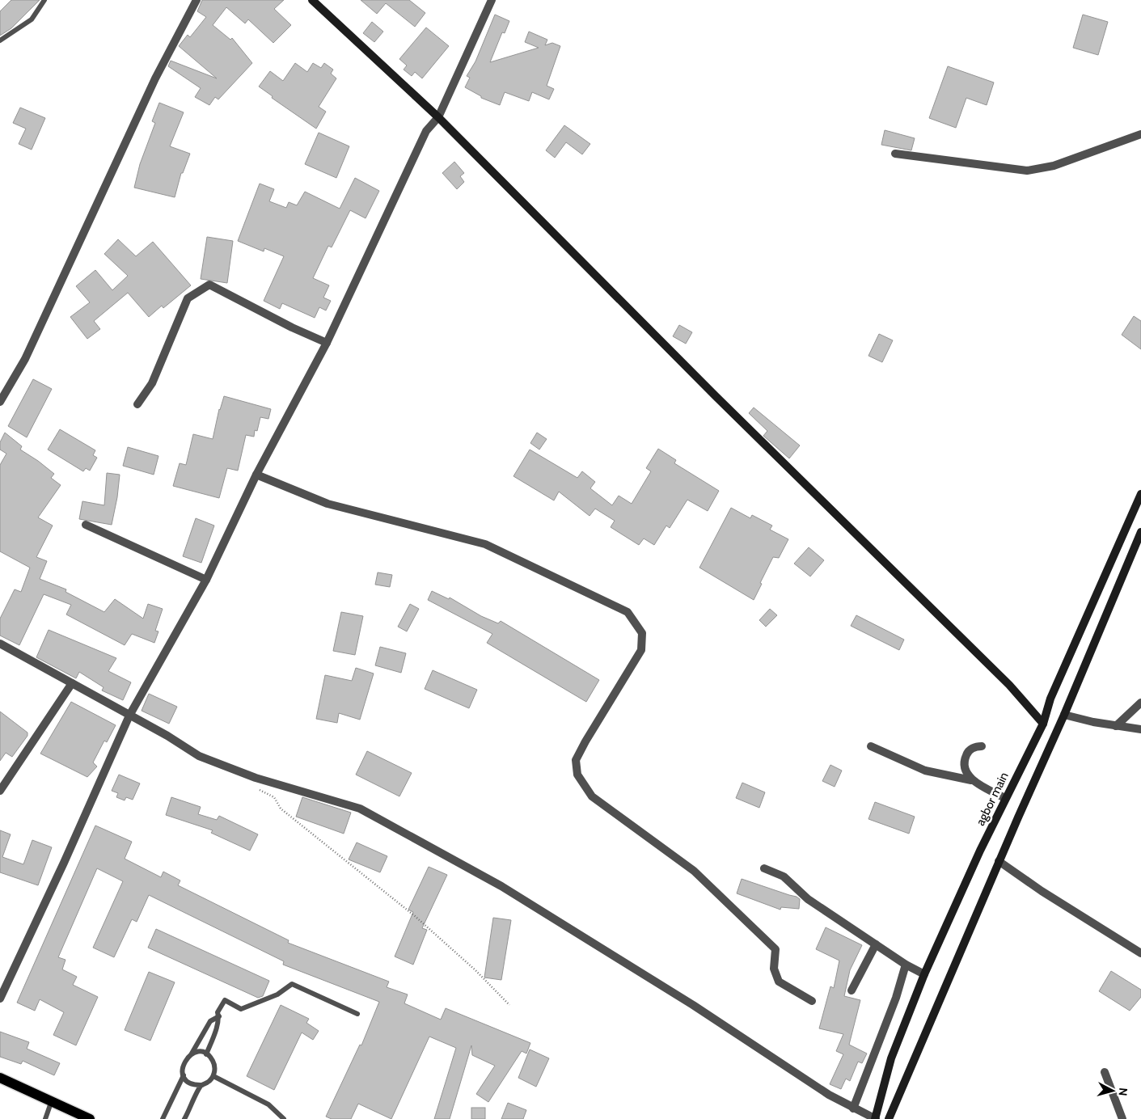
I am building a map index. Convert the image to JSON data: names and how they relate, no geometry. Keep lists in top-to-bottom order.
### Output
{
  "streets": {
    "main road": ["agbor main"]
  },
  "north": "right"
}
